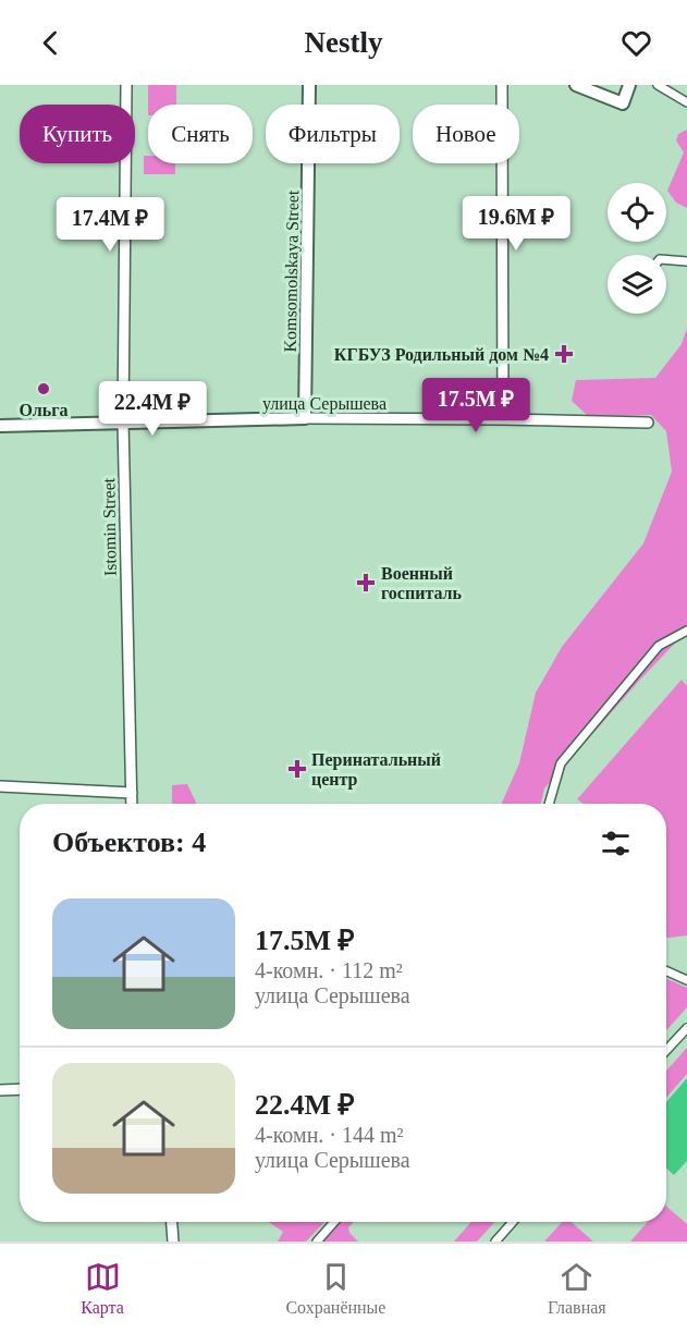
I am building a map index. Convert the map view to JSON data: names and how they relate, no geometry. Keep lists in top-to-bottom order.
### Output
{
  "streets": {
    "street": ["Komsomolskaya Street", "улица Серышева", "Istomin Street"]
  },
  "crossings": [
    ["Komsomolskaya Street", "улица Серышева"],
    ["улица Серышева", "Istomin Street"]
  ],
  "places": {
    "health": ["КГБУЗ Родильный дом №4", "Военный госпиталь", "Перинатальный центр"],
    "other": ["Ольга"]
  },
  "page": {
    "header": "Nestly",
    "chip": [
      "Купить",
      "Снять",
      "Фильтры",
      "Новое"
    ],
    "price": [
      "19.6M ₽",
      "17.4M ₽",
      "17.5M ₽",
      "22.4M ₽"
    ],
    "heading": "Объектов: 4",
    "list": [
      {
        "name": "17.5M ₽",
        "note": "4-комн. · 112 m² · улица Серышева"
      },
      {
        "name": "22.4M ₽",
        "note": "4-комн. · 144 m² · улица Серышева"
      }
    ],
    "tabs": ["Карта", "Сохранённые", "Главная"]
  }
}
